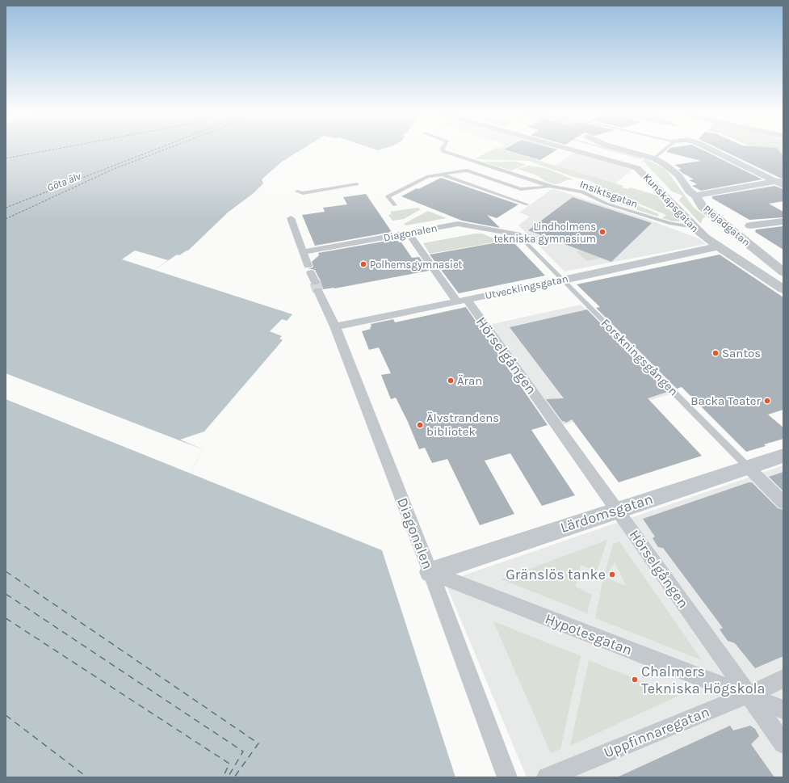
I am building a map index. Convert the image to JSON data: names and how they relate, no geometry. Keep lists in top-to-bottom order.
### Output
{
  "streets": {
    "street": [
      "Kunskapsgatan",
      "Plejadgatan",
      "Diagonalen",
      "Utvecklingsgatan",
      "Hörselgången",
      "Forskningsgången",
      "Lärdomsgatan",
      "Hypotesgatan",
      "Uppfinnaregatan"
    ],
    "lane": ["Insiktsgatan"]
  },
  "crossings": [
    ["Insiktsgatan", "Kunskapsgatan"],
    ["Kunskapsgatan", "Utvecklingsgatan"],
    ["Diagonalen", "Utvecklingsgatan"],
    ["Diagonalen", "Hörselgången"],
    ["Diagonalen", "Forskningsgången"],
    ["Diagonalen", "Lärdomsgatan"],
    ["Diagonalen", "Hypotesgatan"],
    ["Utvecklingsgatan", "Hörselgången"],
    ["Utvecklingsgatan", "Forskningsgången"],
    ["Hörselgången", "Lärdomsgatan"],
    ["Hörselgången", "Hypotesgatan"],
    ["Hörselgången", "Uppfinnaregatan"],
    ["Forskningsgången", "Lärdomsgatan"],
    ["Lärdomsgatan", "Hypotesgatan"],
    ["Hypotesgatan", "Uppfinnaregatan"]
  ],
  "water": ["Göta älv"],
  "places": [
    "Lindholmens tekniska gymnasium",
    "Polhemsgymnasiet",
    "Santos",
    "Äran",
    "Backa Teater",
    "Älvstrandens bibliotek",
    "Gränslös tanke",
    "Chalmers Tekniska Högskola"
  ]
}
